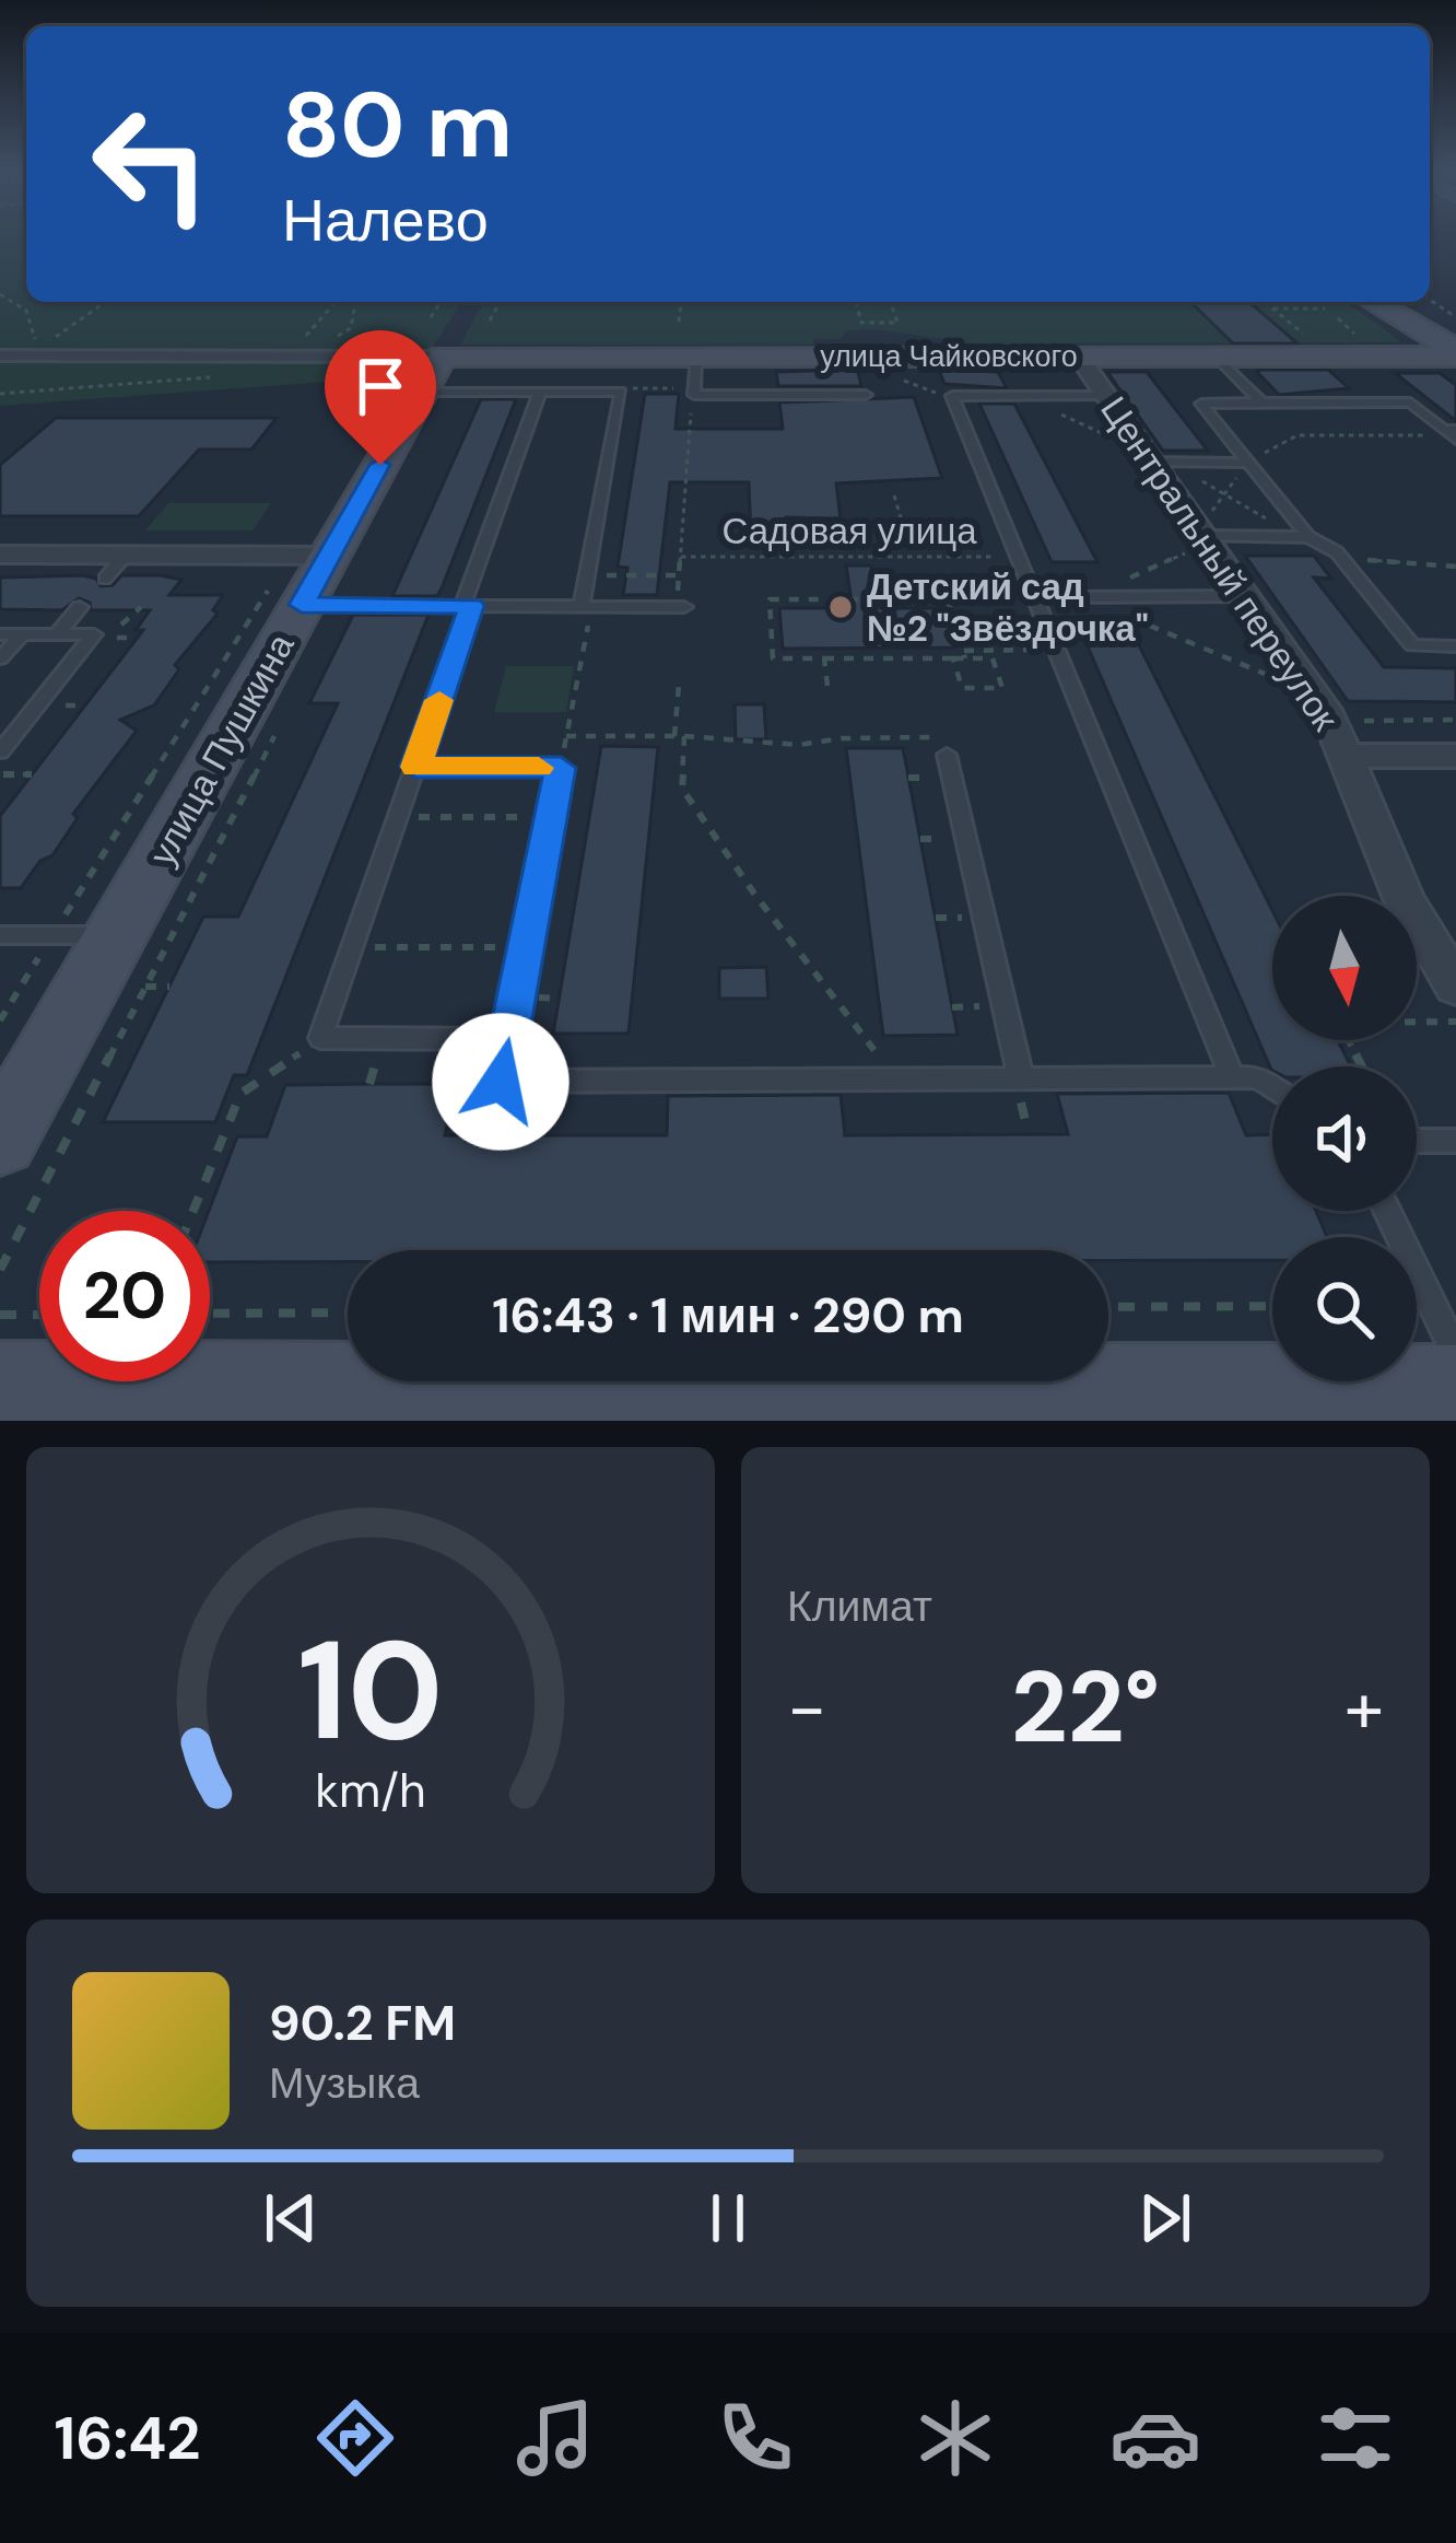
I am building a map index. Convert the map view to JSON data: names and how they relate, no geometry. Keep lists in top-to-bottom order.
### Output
{
  "streets": {
    "main road": ["улица Чайковского", "улица Пушкина"],
    "street": ["Центральный переулок"],
    "path": ["Садовая улица"]
  },
  "crossings": [
    ["улица Чайковского", "Центральный переулок"],
    ["улица Чайковского", "улица Пушкина"]
  ],
  "places": ["Детский сад №2 \"Звёздочка\""],
  "north": "bottom",
  "page": {
    "turn": ["80 m", "Налево"],
    "limit": "20",
    "trip": "16:43 · 1 мин · 290 m",
    "tile": "Климат",
    "heat": ["−", "22°", "+"],
    "song": ["90.2 FM", "Музыка"],
    "tabs": "16:42",
    "gauge": ["10", "km/h"]
  }
}
